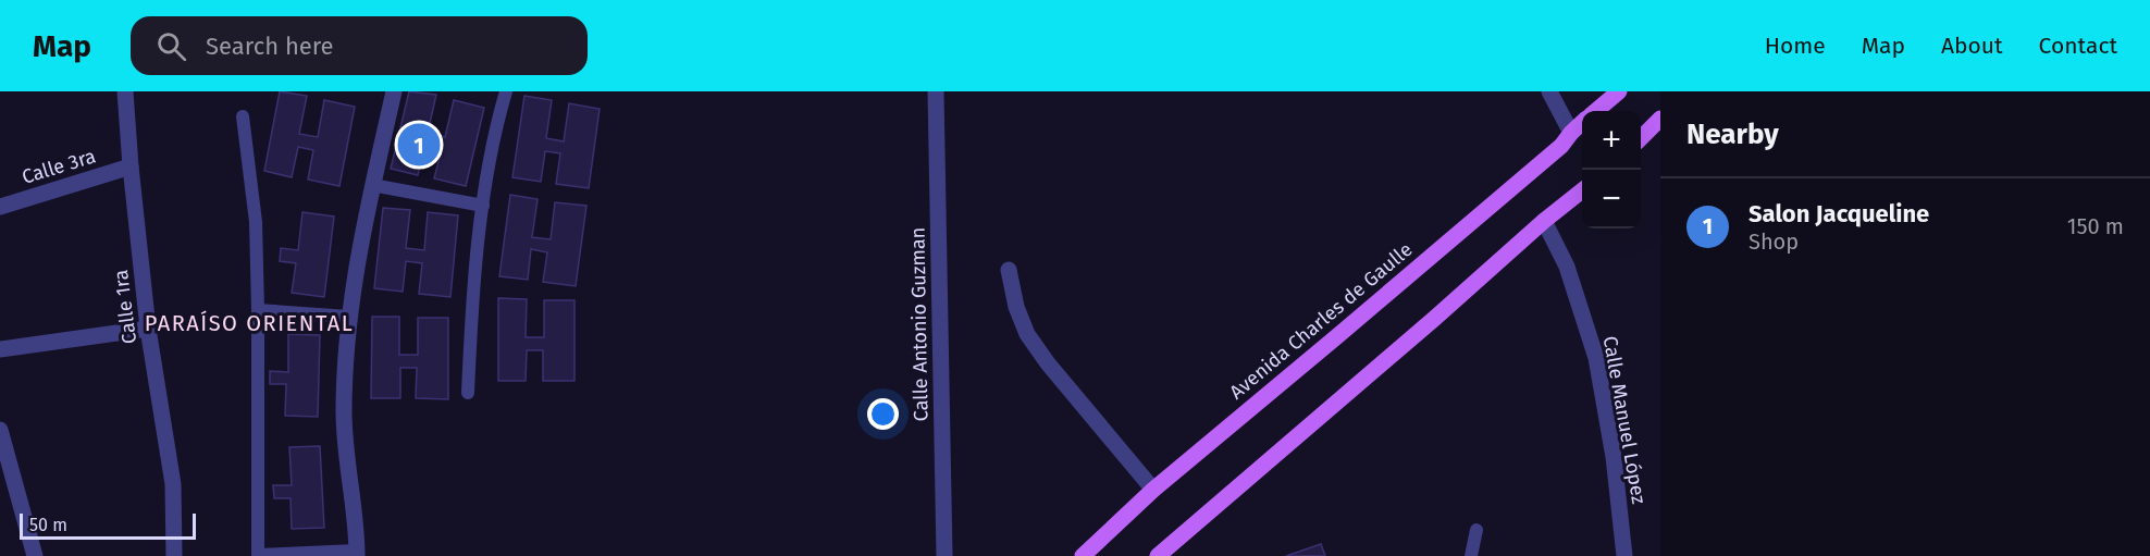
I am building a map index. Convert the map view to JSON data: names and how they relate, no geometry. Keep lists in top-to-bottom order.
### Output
{
  "streets": {
    "main road": ["Avenida Charles de Gaulle"],
    "street": [
      "Calle 3ra",
      "Calle 1ra",
      "Calle Antonio Guzman",
      "Calle Manuel López"
    ]
  },
  "crossings": [
    ["Calle 3ra", "Calle 1ra"]
  ],
  "districts": ["PARAÍSO ORIENTAL"],
  "scale_bar": "50 m",
  "page": {
    "header": "Map",
    "search": "Search here",
    "nav": [
      "Home",
      "Map",
      "About",
      "Contact"
    ],
    "heading": "Nearby",
    "map_buttons": ["+", "−"],
    "pins": "1",
    "list": [
      {
        "mark": "1",
        "name": "Salon Jacqueline",
        "note": "Shop",
        "value": "150 m"
      }
    ],
    "scale": "50 m"
  }
}
